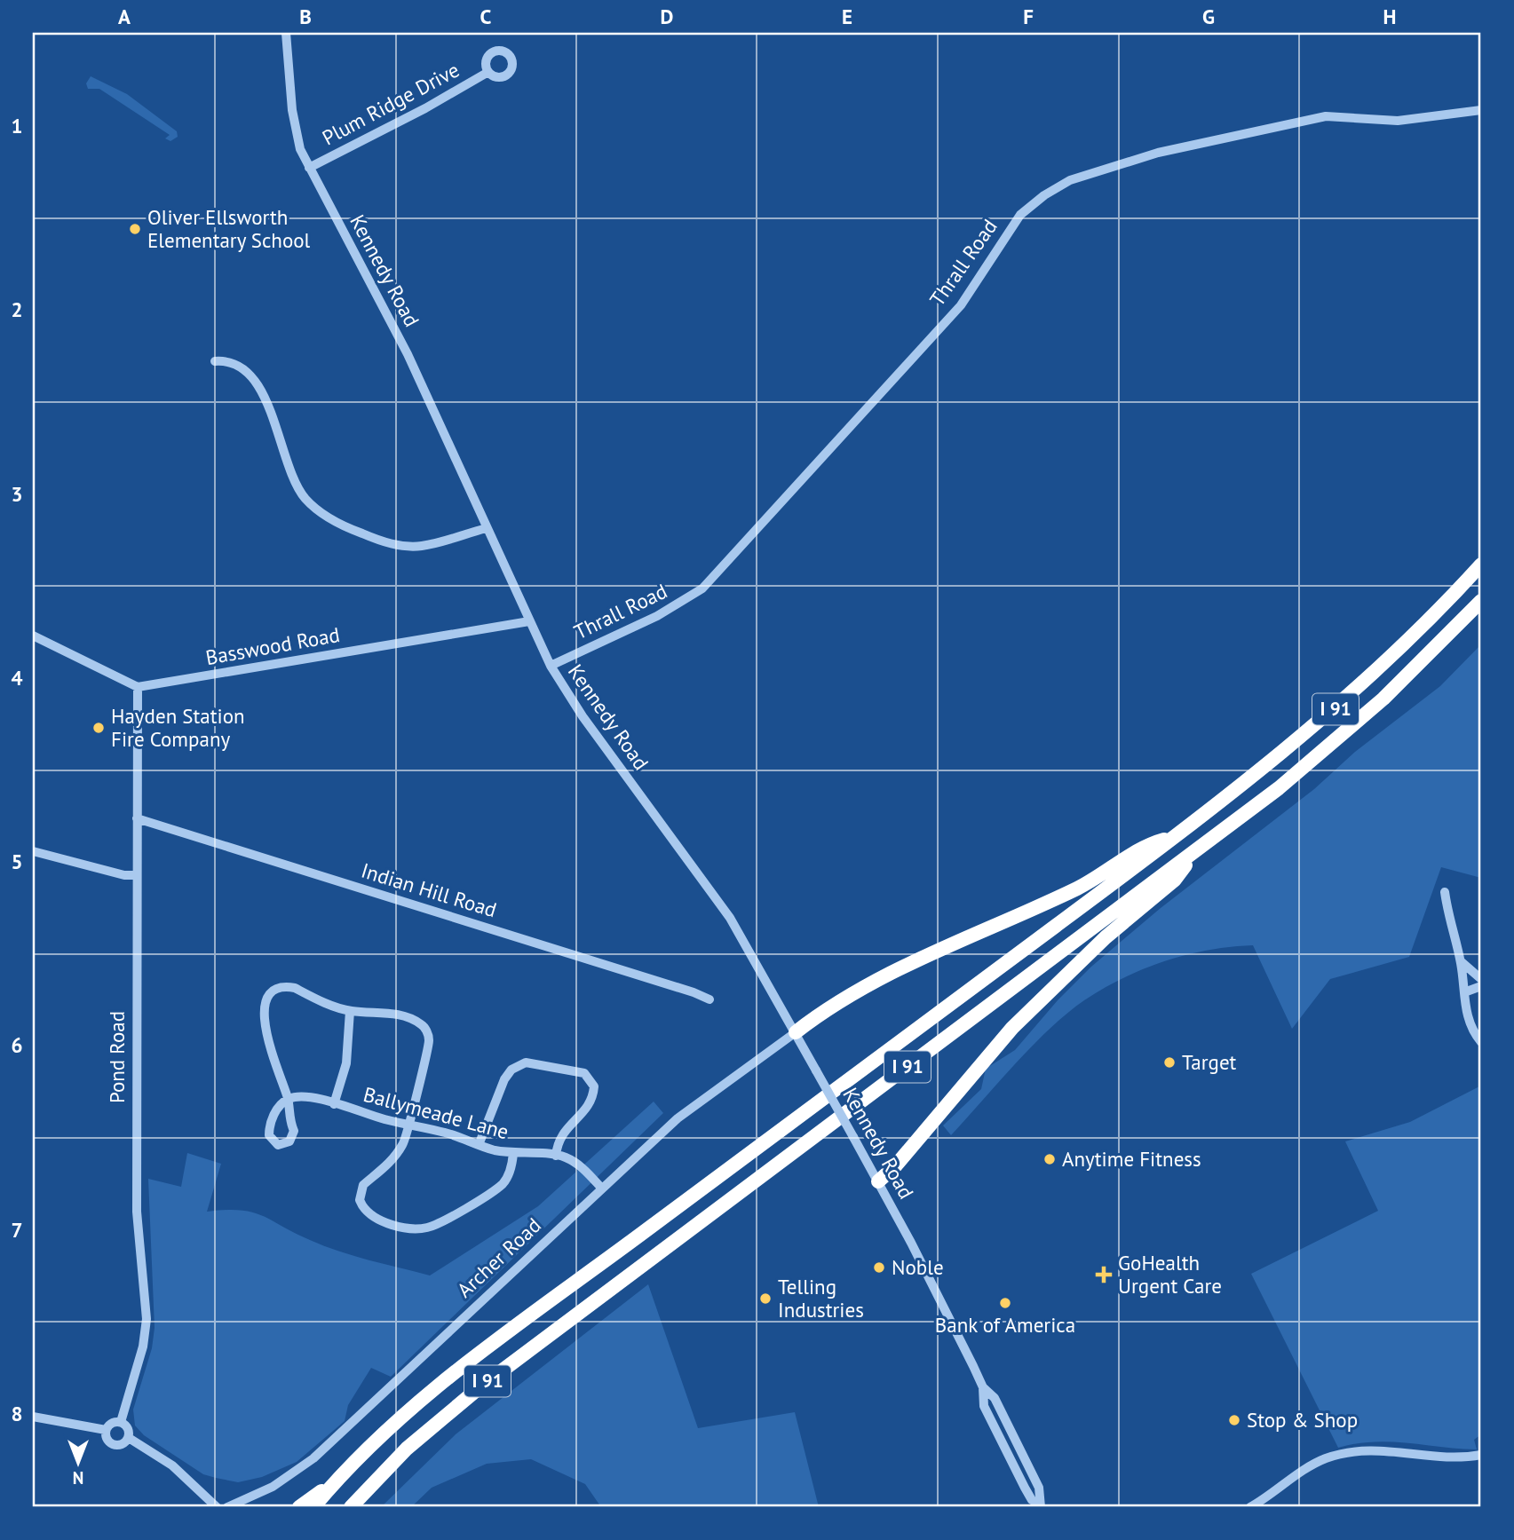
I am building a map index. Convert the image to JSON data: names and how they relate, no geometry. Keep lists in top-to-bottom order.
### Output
{
  "streets": {
    "highway": ["I 91"],
    "street": [
      "Plum Ridge Drive",
      "Thrall Road",
      "Kennedy Road",
      "Basswood Road",
      "Indian Hill Road",
      "Pond Road",
      "Ballymeade Lane",
      "Archer Road"
    ]
  },
  "crossings": [
    ["Plum Ridge Drive", "Kennedy Road"],
    ["Thrall Road", "Kennedy Road"],
    ["Kennedy Road", "Basswood Road"],
    ["Kennedy Road", "Archer Road"],
    ["Basswood Road", "Pond Road"],
    ["Indian Hill Road", "Pond Road"],
    ["Ballymeade Lane", "Archer Road"]
  ],
  "places": {
    "other": [
      "Oliver Ellsworth Elementary School",
      "Hayden Station Fire Company",
      "Target",
      "Anytime Fitness",
      "Noble",
      "Telling Industries",
      "Bank of America",
      "Stop & Shop"
    ],
    "health": ["GoHealth Urgent Care"]
  },
  "north": "bottom",
  "grid": {
    "columns": [
      "A",
      "B",
      "C",
      "D",
      "E",
      "F",
      "G",
      "H"
    ],
    "rows": [
      "1",
      "2",
      "3",
      "4",
      "5",
      "6",
      "7",
      "8"
    ]
  }
}
